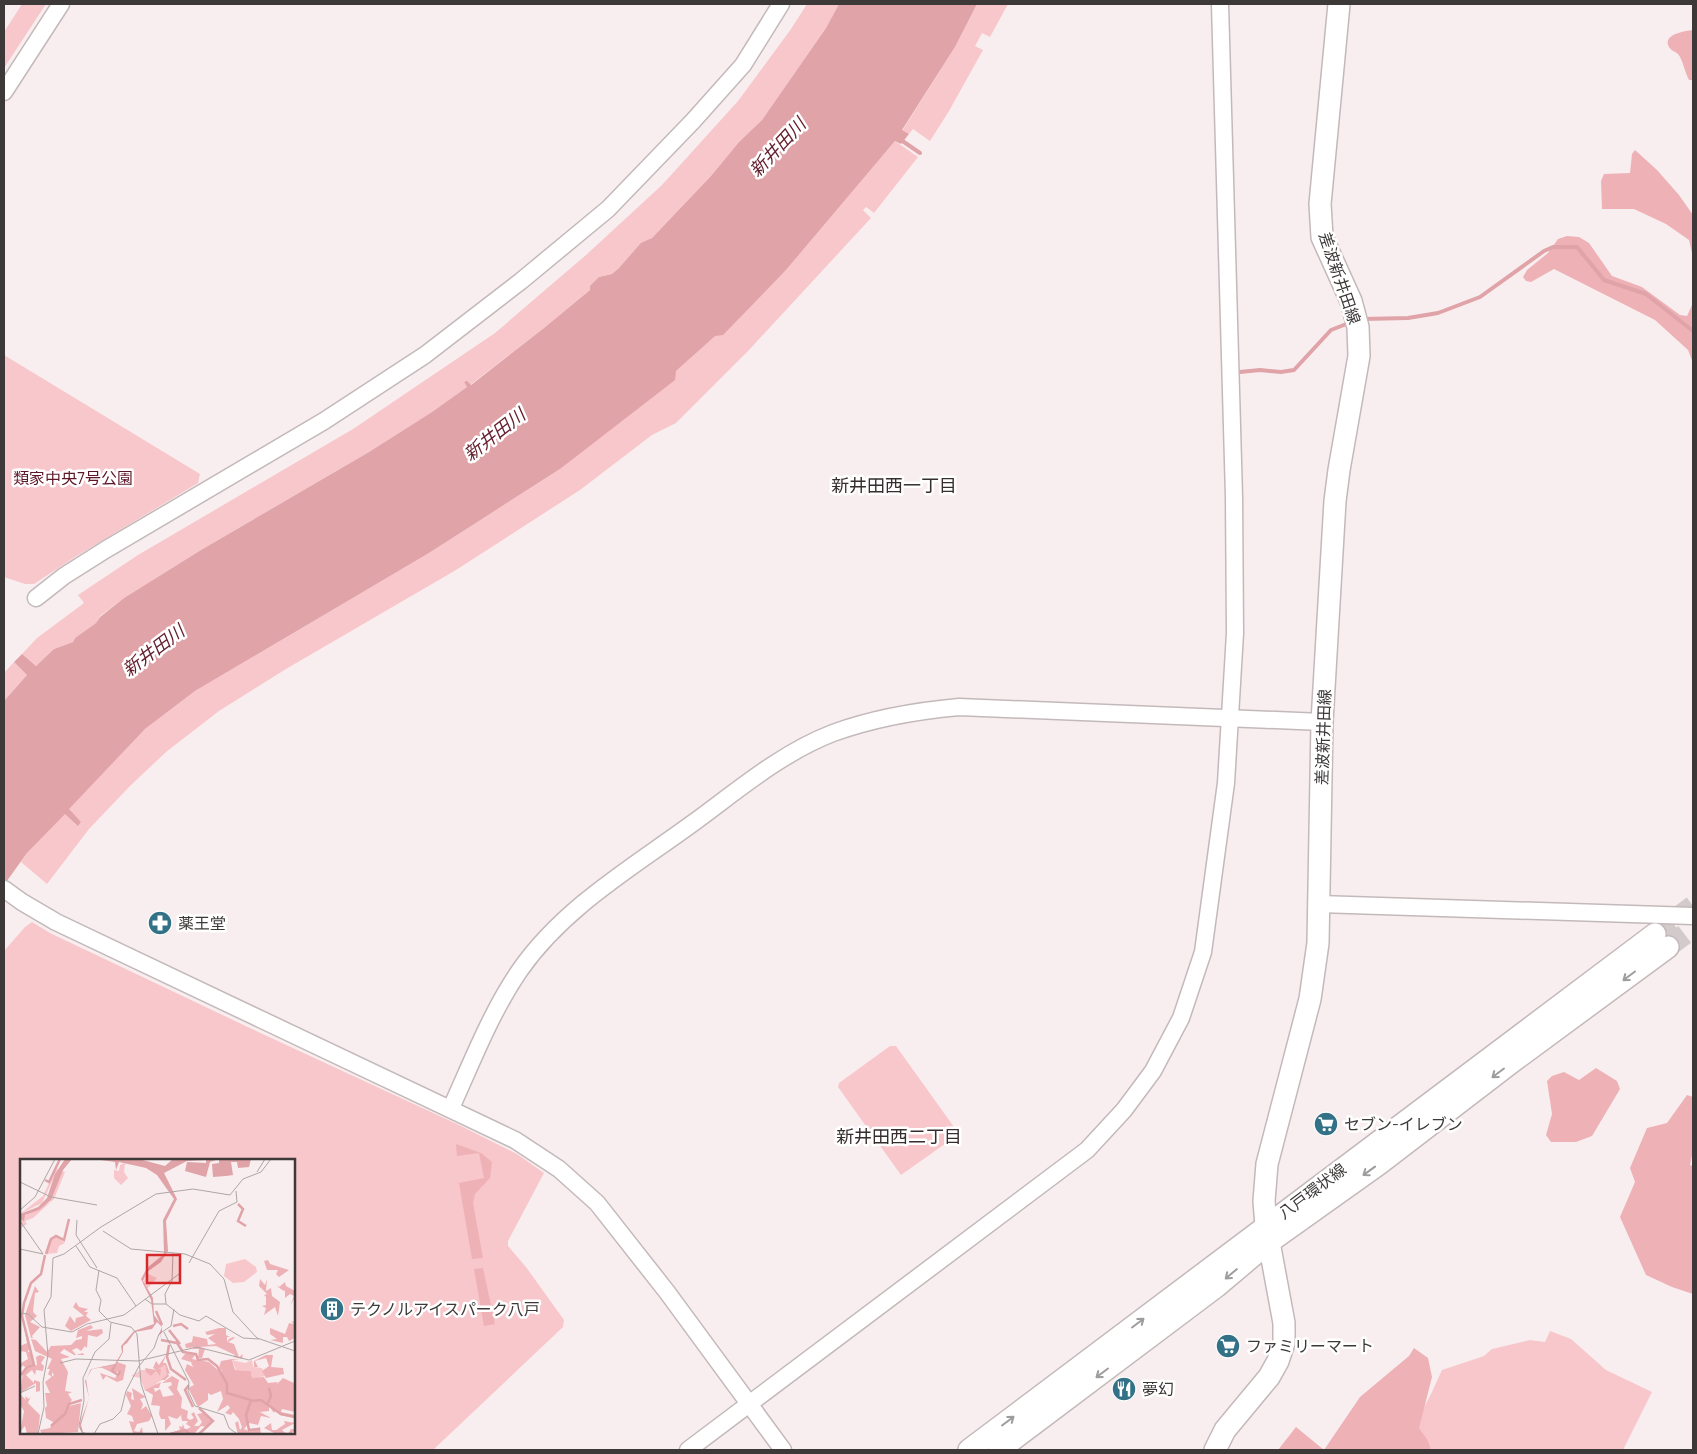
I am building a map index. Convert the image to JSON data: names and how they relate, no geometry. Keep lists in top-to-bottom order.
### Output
{
  "streets": {
    "main road": ["差波新井田線", "八戸環状線"]
  },
  "crossings": [
    ["差波新井田線", "八戸環状線"]
  ],
  "districts": ["新井田西一丁目", "新井田西二丁目"],
  "water": ["新井田川"],
  "parks": ["類家中央7号公園"],
  "places": {
    "pharmacy": ["薬王堂"],
    "supermarket": ["セブン-イレブン", "ファミリーマート"],
    "building": ["テクノルアイスパーク八戸"],
    "restaurant": ["夢幻"]
  }
}
